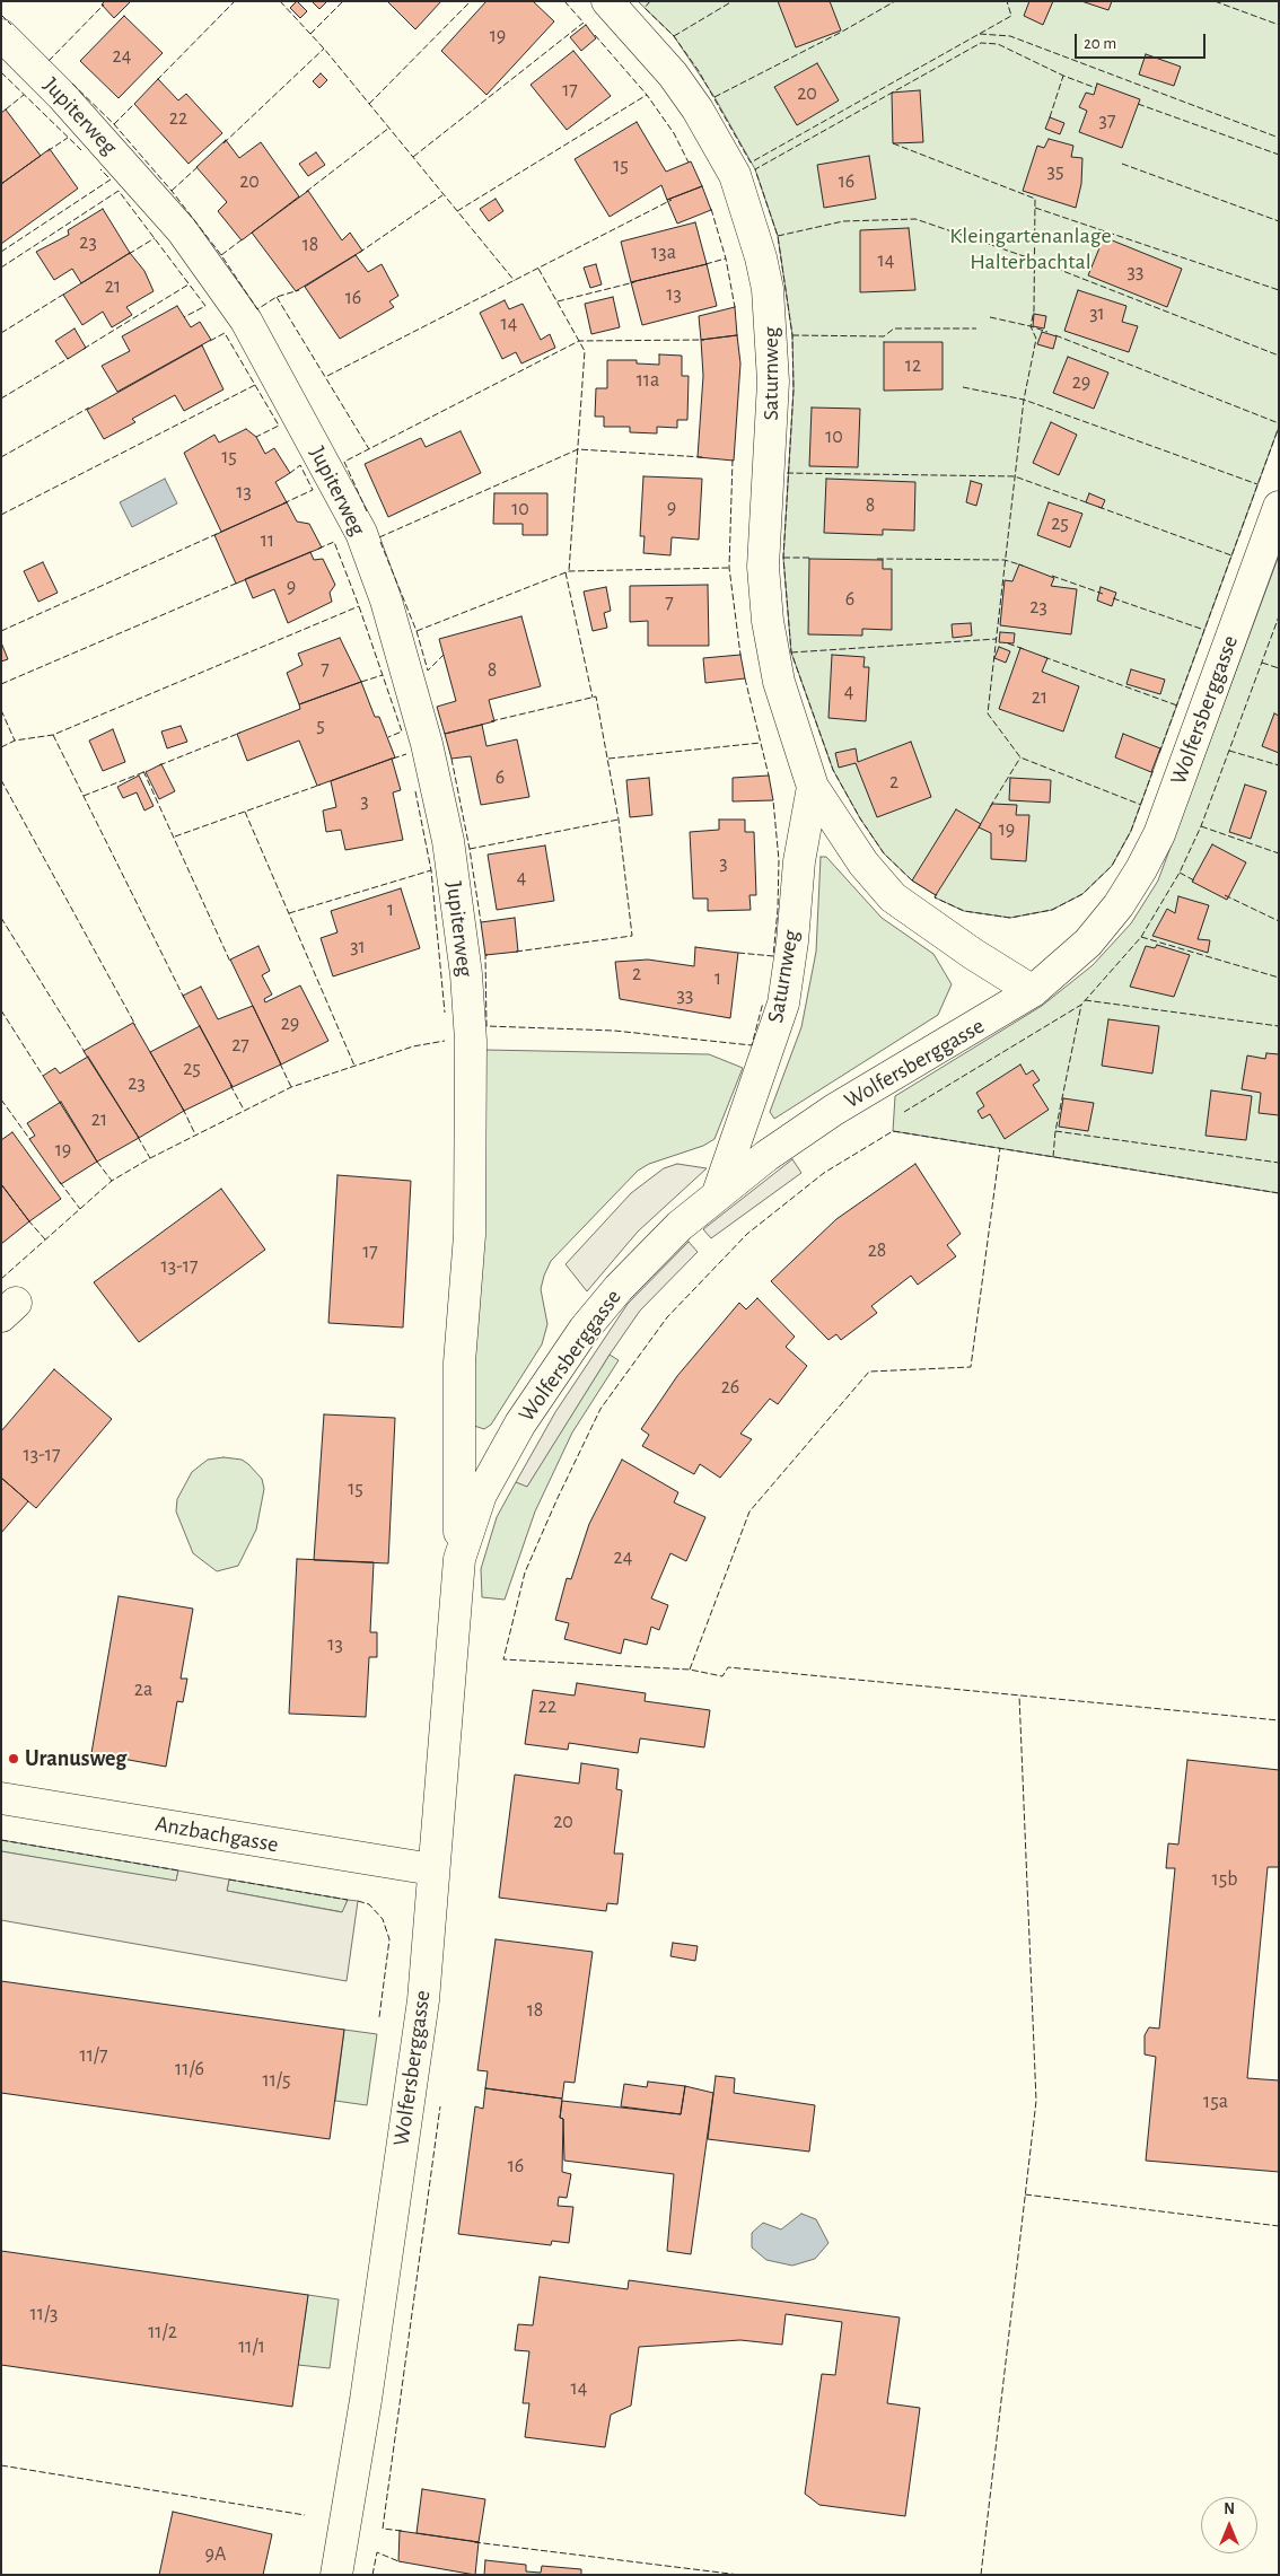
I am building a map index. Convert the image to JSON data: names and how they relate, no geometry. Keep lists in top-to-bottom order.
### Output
{
  "streets": {
    "street": [
      "Jupiterweg",
      "Saturnweg",
      "Wolfersberggasse",
      "Anzbachgasse"
    ]
  },
  "crossings": [
    ["Jupiterweg", "Wolfersberggasse"],
    ["Saturnweg", "Wolfersberggasse"],
    ["Wolfersberggasse", "Anzbachgasse"]
  ],
  "parks": ["Kleingartenanlage Halterbachtal"],
  "places": ["Uranusweg"],
  "house_numbers": [
    "19",
    "24",
    "17",
    "20",
    "22",
    "37",
    "15",
    "35",
    "20",
    "16",
    "23",
    "18",
    "13a",
    "14",
    "33",
    "21",
    "13",
    "16",
    "31",
    "14",
    "12",
    "11a",
    "29",
    "10",
    "15",
    "13",
    "8",
    "9",
    "10",
    "25",
    "11",
    "9",
    "6",
    "7",
    "23",
    "7",
    "8",
    "4",
    "21",
    "5",
    "6",
    "2",
    "3",
    "19",
    "3",
    "4",
    "1",
    "31",
    "2",
    "1",
    "33",
    "29",
    "27",
    "25",
    "23",
    "21",
    "19",
    "28",
    "17",
    "13-17",
    "26",
    "13-17",
    "15",
    "24",
    "13",
    "2a",
    "22",
    "20",
    "15b",
    "18",
    "11/7",
    "11/6",
    "11/5",
    "15a",
    "16",
    "11/3",
    "11/2",
    "11/1",
    "14",
    "9A"
  ],
  "scale_bar": "20 m",
  "north": "top"
}
